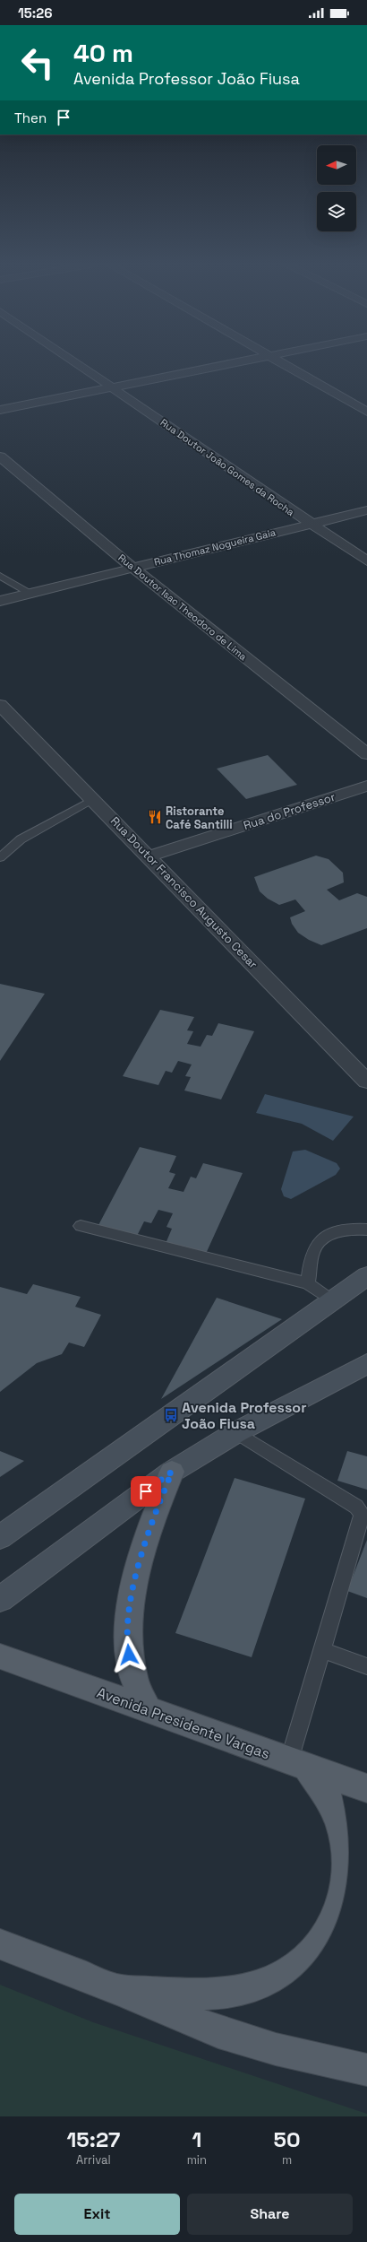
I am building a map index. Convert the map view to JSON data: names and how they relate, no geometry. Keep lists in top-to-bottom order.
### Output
{
  "streets": {
    "main road": ["Avenida Presidente Vargas"],
    "street": [
      "Rua Doutor João Gomes da Rocha",
      "Rua Thomaz Nogueira Gaia",
      "Rua Doutor Isac Theodoro de Lima",
      "Rua do Professor",
      "Rua Doutor Francisco Augusto Cesar"
    ]
  },
  "crossings": [
    ["Rua Doutor João Gomes da Rocha", "Rua Thomaz Nogueira Gaia"],
    ["Rua Thomaz Nogueira Gaia", "Rua Doutor Isac Theodoro de Lima"],
    ["Rua do Professor", "Rua Doutor Francisco Augusto Cesar"]
  ],
  "places": {
    "restaurant": ["Ristorante Café Santilli"],
    "bus stop": ["Avenida Professor João Fiusa"]
  },
  "north": "left",
  "page": {
    "status": "15:26",
    "turn": ["40 m", "Avenida Professor João Fiusa"],
    "then": "Then",
    "eta": [
      "15:27",
      "Arrival",
      "1",
      "min",
      "50",
      "m"
    ],
    "buttons": ["Exit", "Share"]
  }
}
